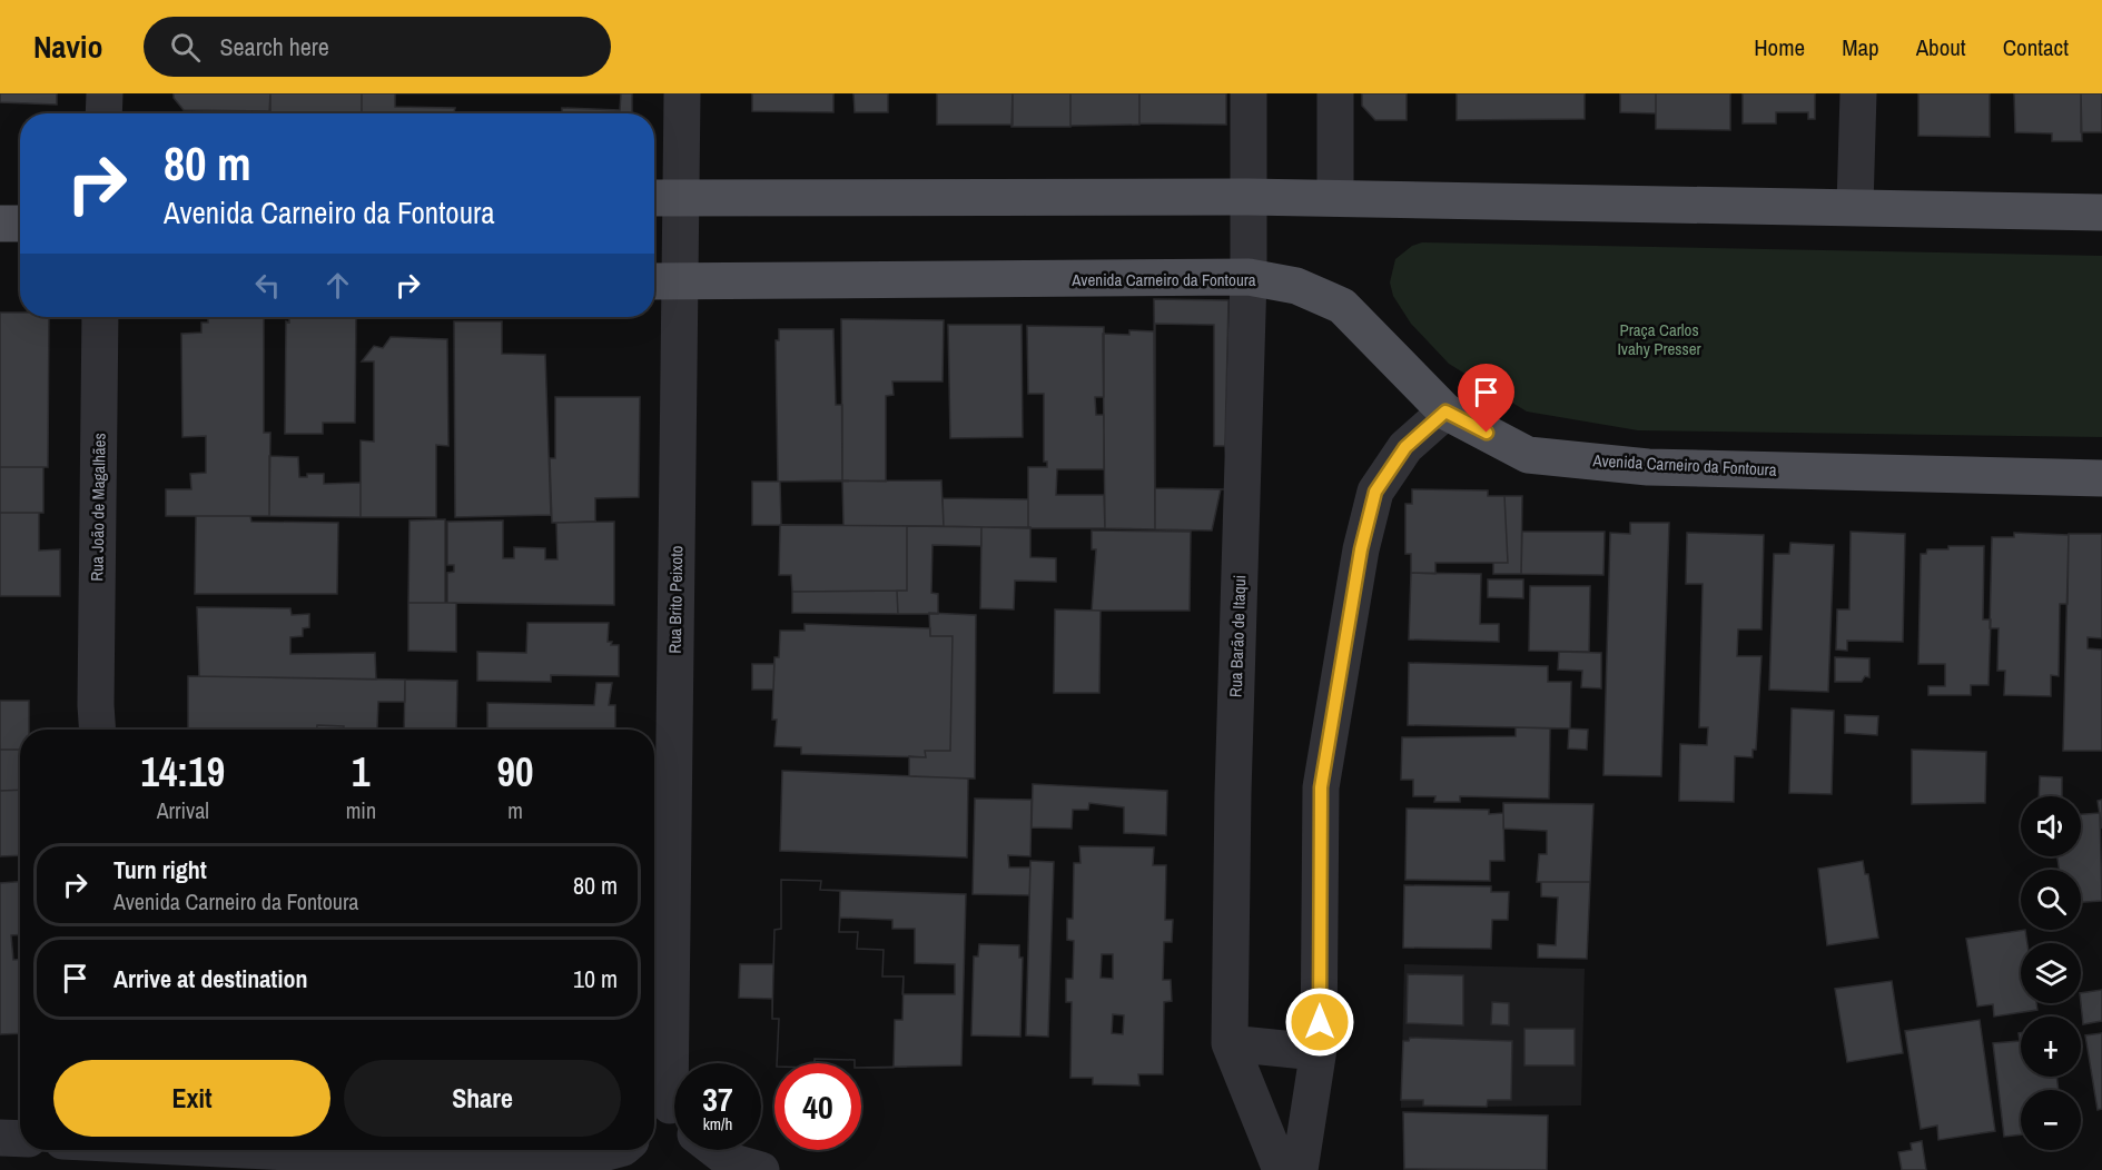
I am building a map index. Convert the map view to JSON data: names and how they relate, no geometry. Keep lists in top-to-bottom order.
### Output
{
  "streets": {
    "main road": ["Avenida Carneiro da Fontoura"],
    "street": ["Rua João de Magalhães", "Rua Brito Peixoto", "Rua Barão de Itaqui"]
  },
  "crossings": [
    ["Avenida Carneiro da Fontoura", "Rua Brito Peixoto"],
    ["Avenida Carneiro da Fontoura", "Rua Barão de Itaqui"]
  ],
  "parks": ["Praça Carlos Ivahy Presser"],
  "page": {
    "header": "Navio",
    "search": "Search here",
    "nav": [
      "Home",
      "Map",
      "About",
      "Contact"
    ],
    "turn": ["80 m", "Avenida Carneiro da Fontoura"],
    "eta": [
      "14:19",
      "Arrival",
      "1",
      "min",
      "90",
      "m"
    ],
    "map_buttons": ["+", "−"],
    "list": [
      {
        "name": "Turn right",
        "note": "Avenida Carneiro da Fontoura",
        "value": "80 m"
      },
      {
        "name": "Arrive at destination",
        "value": "10 m"
      }
    ],
    "buttons": ["Exit", "Share"],
    "speed": "37 km/h",
    "limit": "40"
  }
}
